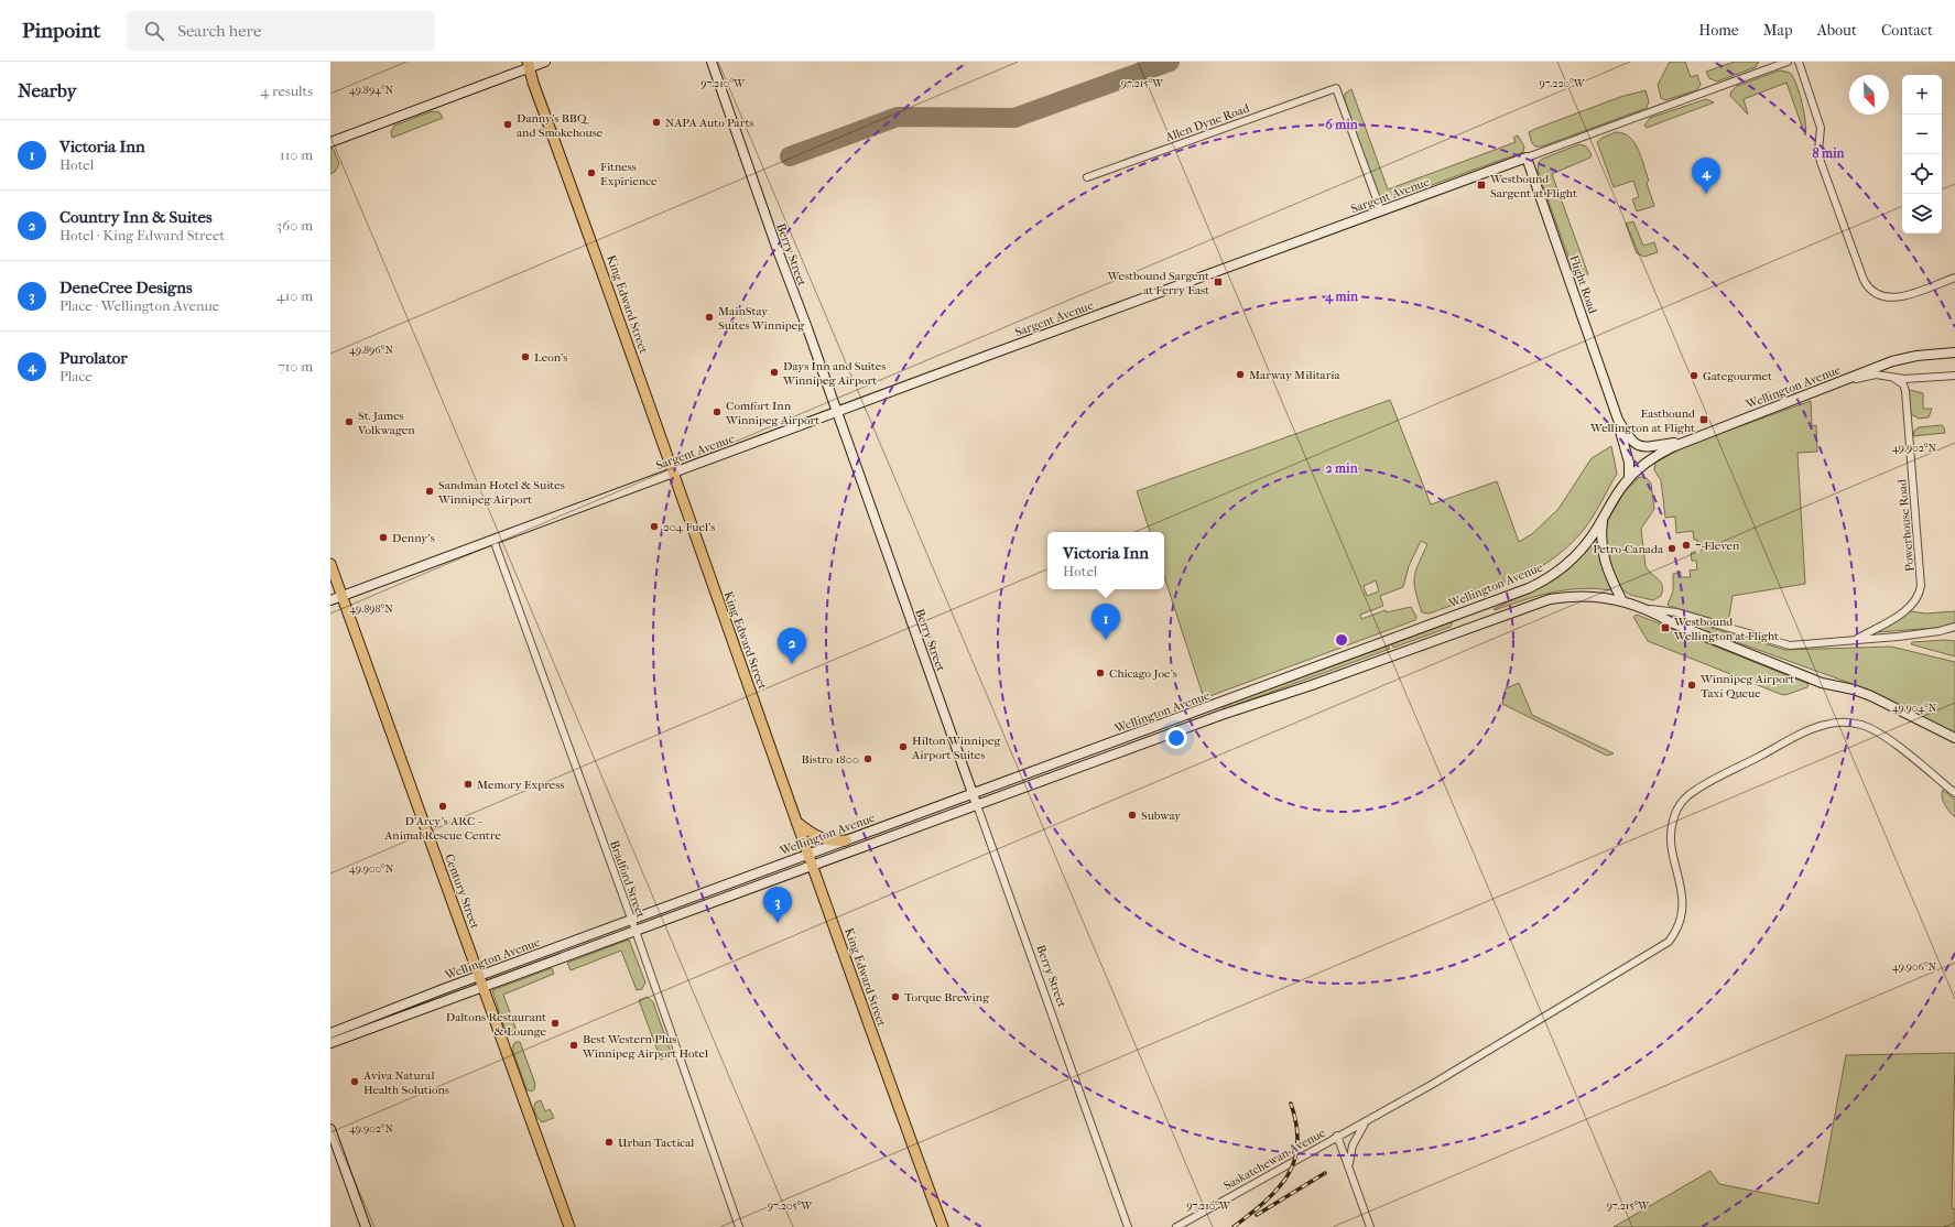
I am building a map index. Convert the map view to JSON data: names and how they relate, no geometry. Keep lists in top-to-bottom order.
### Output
{
  "streets": {
    "main road": [
      "Sargent Avenue",
      "Berry Street",
      "Flight Road",
      "King Edward Street",
      "Wellington Avenue",
      "Century Street"
    ],
    "street": [
      "Allen Dyne Road",
      "Powerhouse Road",
      "Bradford Street",
      "Saskatchewan Avenue"
    ]
  },
  "crossings": [
    ["Allen Dyne Road", "Sargent Avenue"],
    ["Sargent Avenue", "Berry Street"],
    ["Sargent Avenue", "Flight Road"],
    ["Sargent Avenue", "King Edward Street"],
    ["Sargent Avenue", "Bradford Street"],
    ["Sargent Avenue", "Century Street"],
    ["Berry Street", "Wellington Avenue"],
    ["King Edward Street", "Wellington Avenue"],
    ["Wellington Avenue", "Powerhouse Road"],
    ["Wellington Avenue", "Bradford Street"],
    ["Wellington Avenue", "Century Street"]
  ],
  "places": {
    "other": [
      "NAPA Auto Parts",
      "Danny's BBQ and Smokehouse",
      "Fitness Expirience",
      "MainStay Suites Winnipeg",
      "Leon's",
      "Days Inn and Suites Winnipeg Airport",
      "Marway Militaria",
      "Gategourmet",
      "Comfort Inn Winnipeg Airport",
      "St. James Volkwagen",
      "Sandman Hotel & Suites Winnipeg Airport",
      "204 Fuel's",
      "Denny's",
      "7-Eleven",
      "Petro-Canada",
      "Chicago Joe's",
      "Winnipeg Airport Taxi Queue",
      "Hilton Winnipeg Airport Suites",
      "Bistro 1800",
      "Memory Express",
      "D'Arcy's ARC - Animal Rescue Centre",
      "Subway",
      "Torque Brewing",
      "Daltons Restaurant & Lounge",
      "Best Western Plus Winnipeg Airport Hotel",
      "Aviva Natural Health Solutions",
      "Urban Tactical"
    ],
    "transit": [
      "Westbound Sargent at Flight",
      "Westbound Sargent at Ferry East",
      "Eastbound Wellington at Flight",
      "Westbound Wellington at Flight"
    ]
  },
  "north": "bottom right",
  "page": {
    "header": "Pinpoint",
    "search": "Search here",
    "nav": [
      "Home",
      "Map",
      "About",
      "Contact"
    ],
    "heading": ["Nearby", "4 results"],
    "map_buttons": ["+", "−"],
    "list": [
      {
        "mark": "1",
        "name": "Victoria Inn",
        "note": "Hotel",
        "value": "110 m"
      },
      {
        "mark": "2",
        "name": "Country Inn & Suites",
        "note": "Hotel · King Edward Street",
        "value": "360 m"
      },
      {
        "mark": "3",
        "name": "DeneCree Designs",
        "note": "Place · Wellington Avenue",
        "value": "410 m"
      },
      {
        "mark": "4",
        "name": "Purolator",
        "note": "Place",
        "value": "710 m"
      }
    ],
    "pins": [
      "4",
      "1",
      "2",
      "3"
    ],
    "popup": ["Victoria Inn", "Hotel"]
  },
  "coordinates": [
    "97.210°W",
    "97.215°W",
    "97.220°W",
    "49.894°N",
    "49.896°N",
    "49.902°N",
    "49.898°N",
    "49.904°N",
    "49.900°N",
    "49.906°N",
    "97.205°W"
  ],
  "rings": [
    "6 min",
    "8 min",
    "4 min",
    "2 min"
  ]
}
